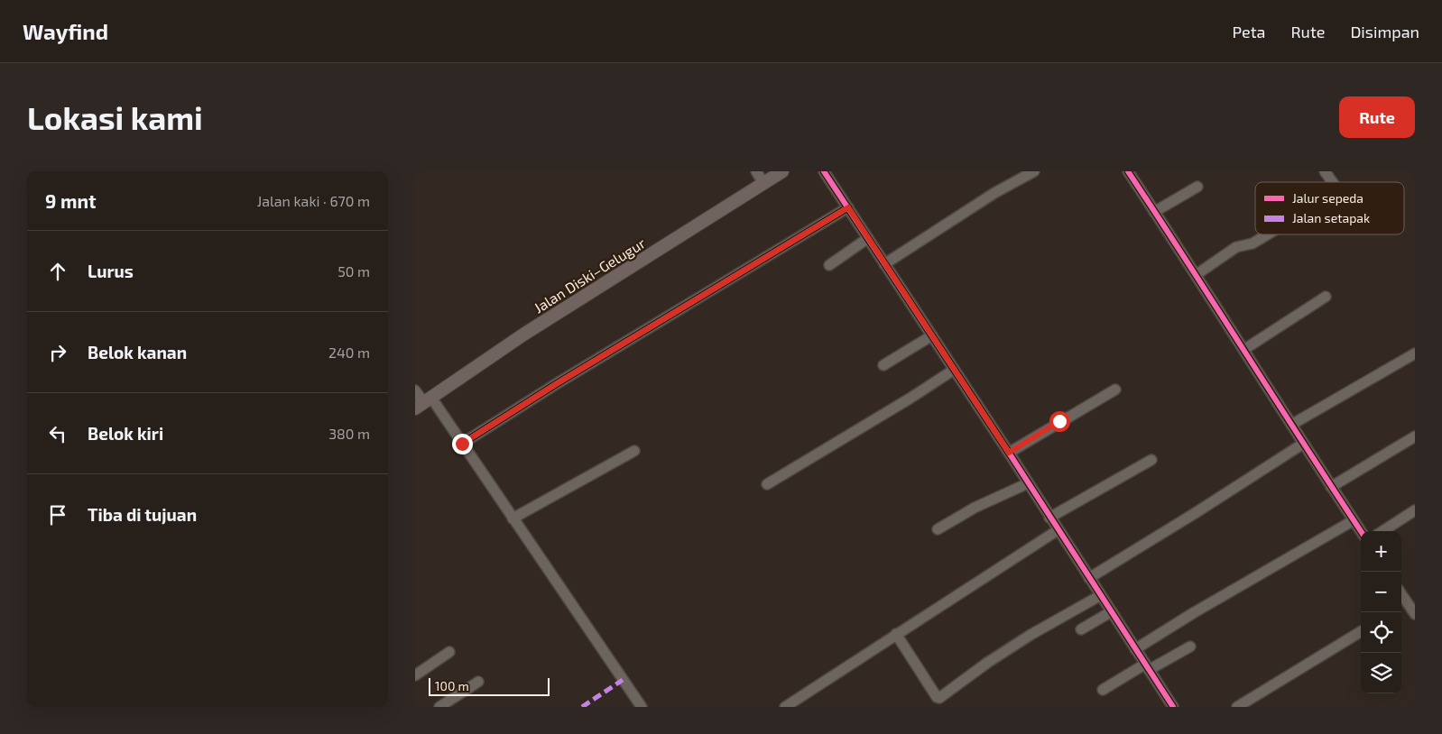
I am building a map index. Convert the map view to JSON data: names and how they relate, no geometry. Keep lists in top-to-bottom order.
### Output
{
  "streets": {
    "main road": ["Jalan Diski–Gelugur"]
  },
  "legend": ["Jalur sepeda", "Jalan setapak"],
  "scale_bar": "100 m",
  "page": {
    "header": "Wayfind",
    "nav": ["Peta", "Rute", "Disimpan"],
    "buttons": "Rute",
    "title": "Lokasi kami",
    "heading": ["9 mnt", "Jalan kaki · 670 m"],
    "list": [
      ["Lurus", "50 m"],
      ["Belok kanan", "240 m"],
      ["Belok kiri", "380 m"],
      "Tiba di tujuan"
    ],
    "map_buttons": ["+", "−"],
    "scale": "100 m"
  }
}
